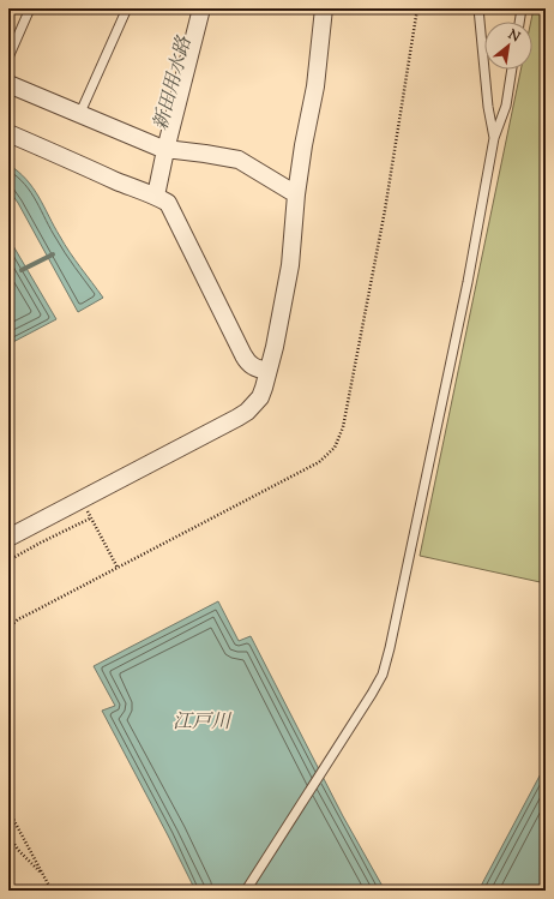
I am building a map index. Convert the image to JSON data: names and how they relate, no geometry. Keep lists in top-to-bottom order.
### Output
{
  "water": ["新田用水路", "江戸川"],
  "north": "top right"
}
